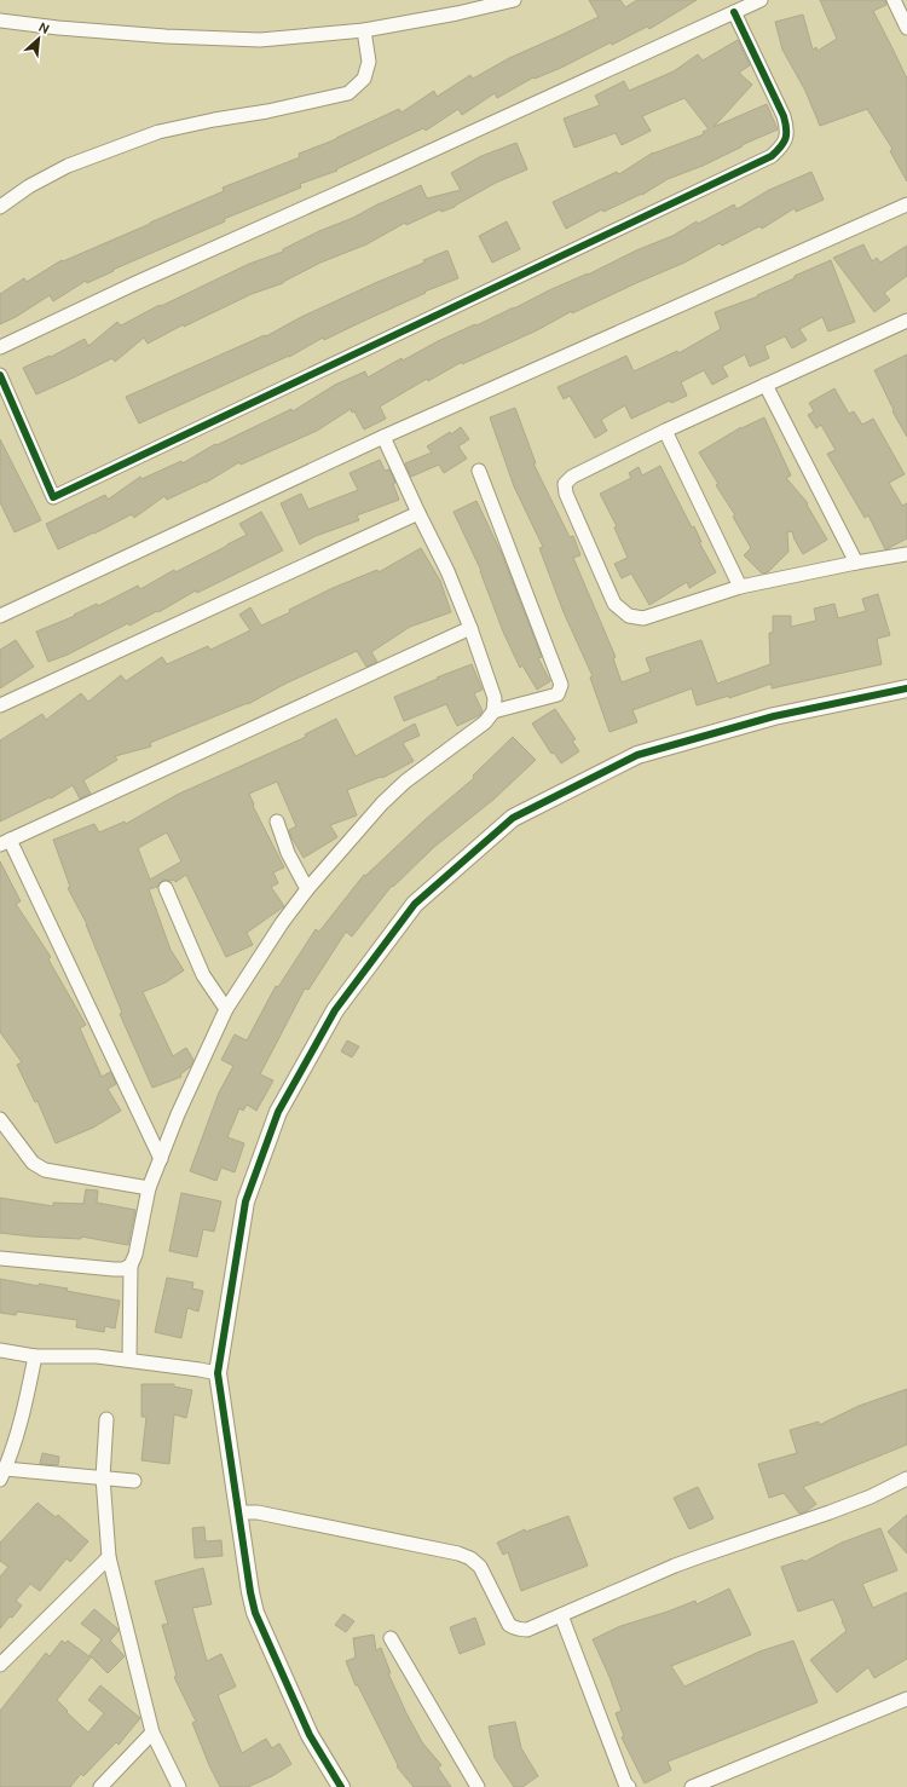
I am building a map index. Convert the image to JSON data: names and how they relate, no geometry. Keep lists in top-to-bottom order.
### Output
{
  "north": "top right"
}
